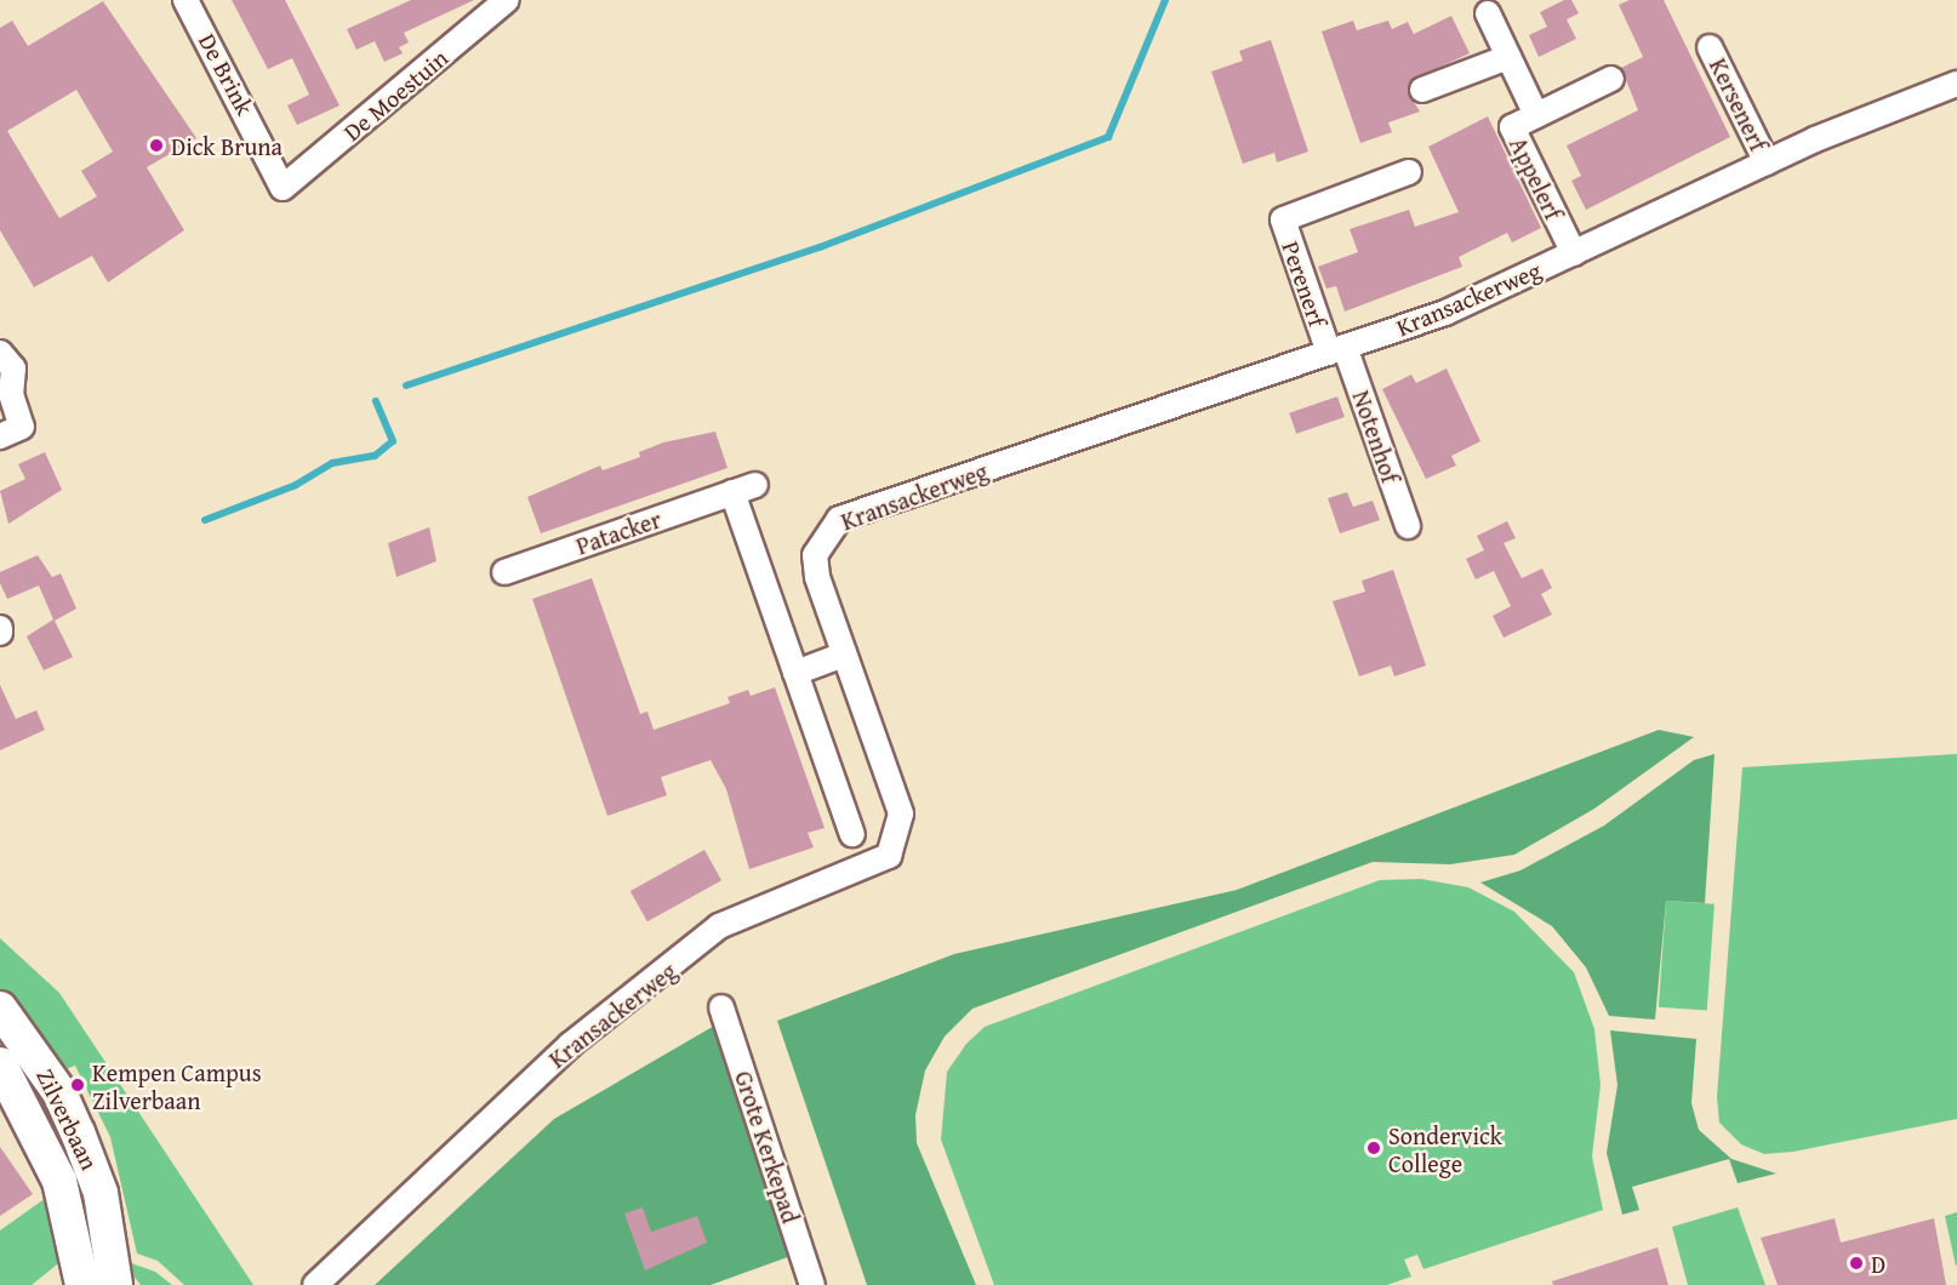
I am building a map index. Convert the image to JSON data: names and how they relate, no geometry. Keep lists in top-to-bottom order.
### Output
{
  "streets": {
    "main road": ["Zilverbaan"],
    "street": [
      "De Brink",
      "De Moestuin",
      "Kersenerf",
      "Appelerf",
      "Perenerf",
      "Kransackerweg",
      "Notenhof",
      "Patacker",
      "Grote Kerkepad"
    ]
  },
  "crossings": [
    ["De Brink", "De Moestuin"],
    ["Kersenerf", "Kransackerweg"],
    ["Appelerf", "Kransackerweg"],
    ["Perenerf", "Kransackerweg"],
    ["Perenerf", "Notenhof"],
    ["Kransackerweg", "Notenhof"]
  ],
  "places": [
    "Dick Bruna",
    "Kempen Campus Zilverbaan",
    "Sondervick College",
    "D"
  ]
}
